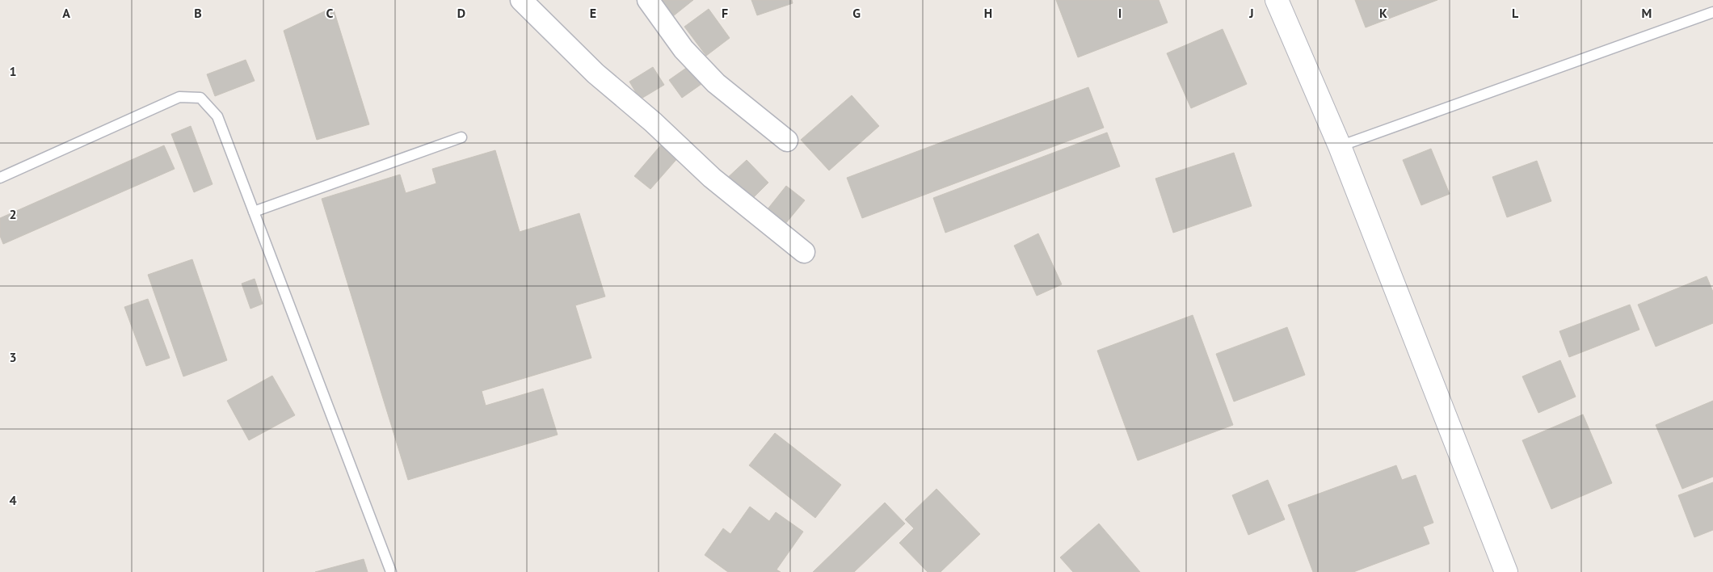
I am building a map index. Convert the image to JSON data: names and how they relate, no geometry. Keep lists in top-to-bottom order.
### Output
{
  "grid": {
    "columns": [
      "A",
      "B",
      "C",
      "D",
      "E",
      "F",
      "G",
      "H",
      "I",
      "J",
      "K",
      "L",
      "M"
    ],
    "rows": [
      "1",
      "2",
      "3",
      "4"
    ]
  }
}
